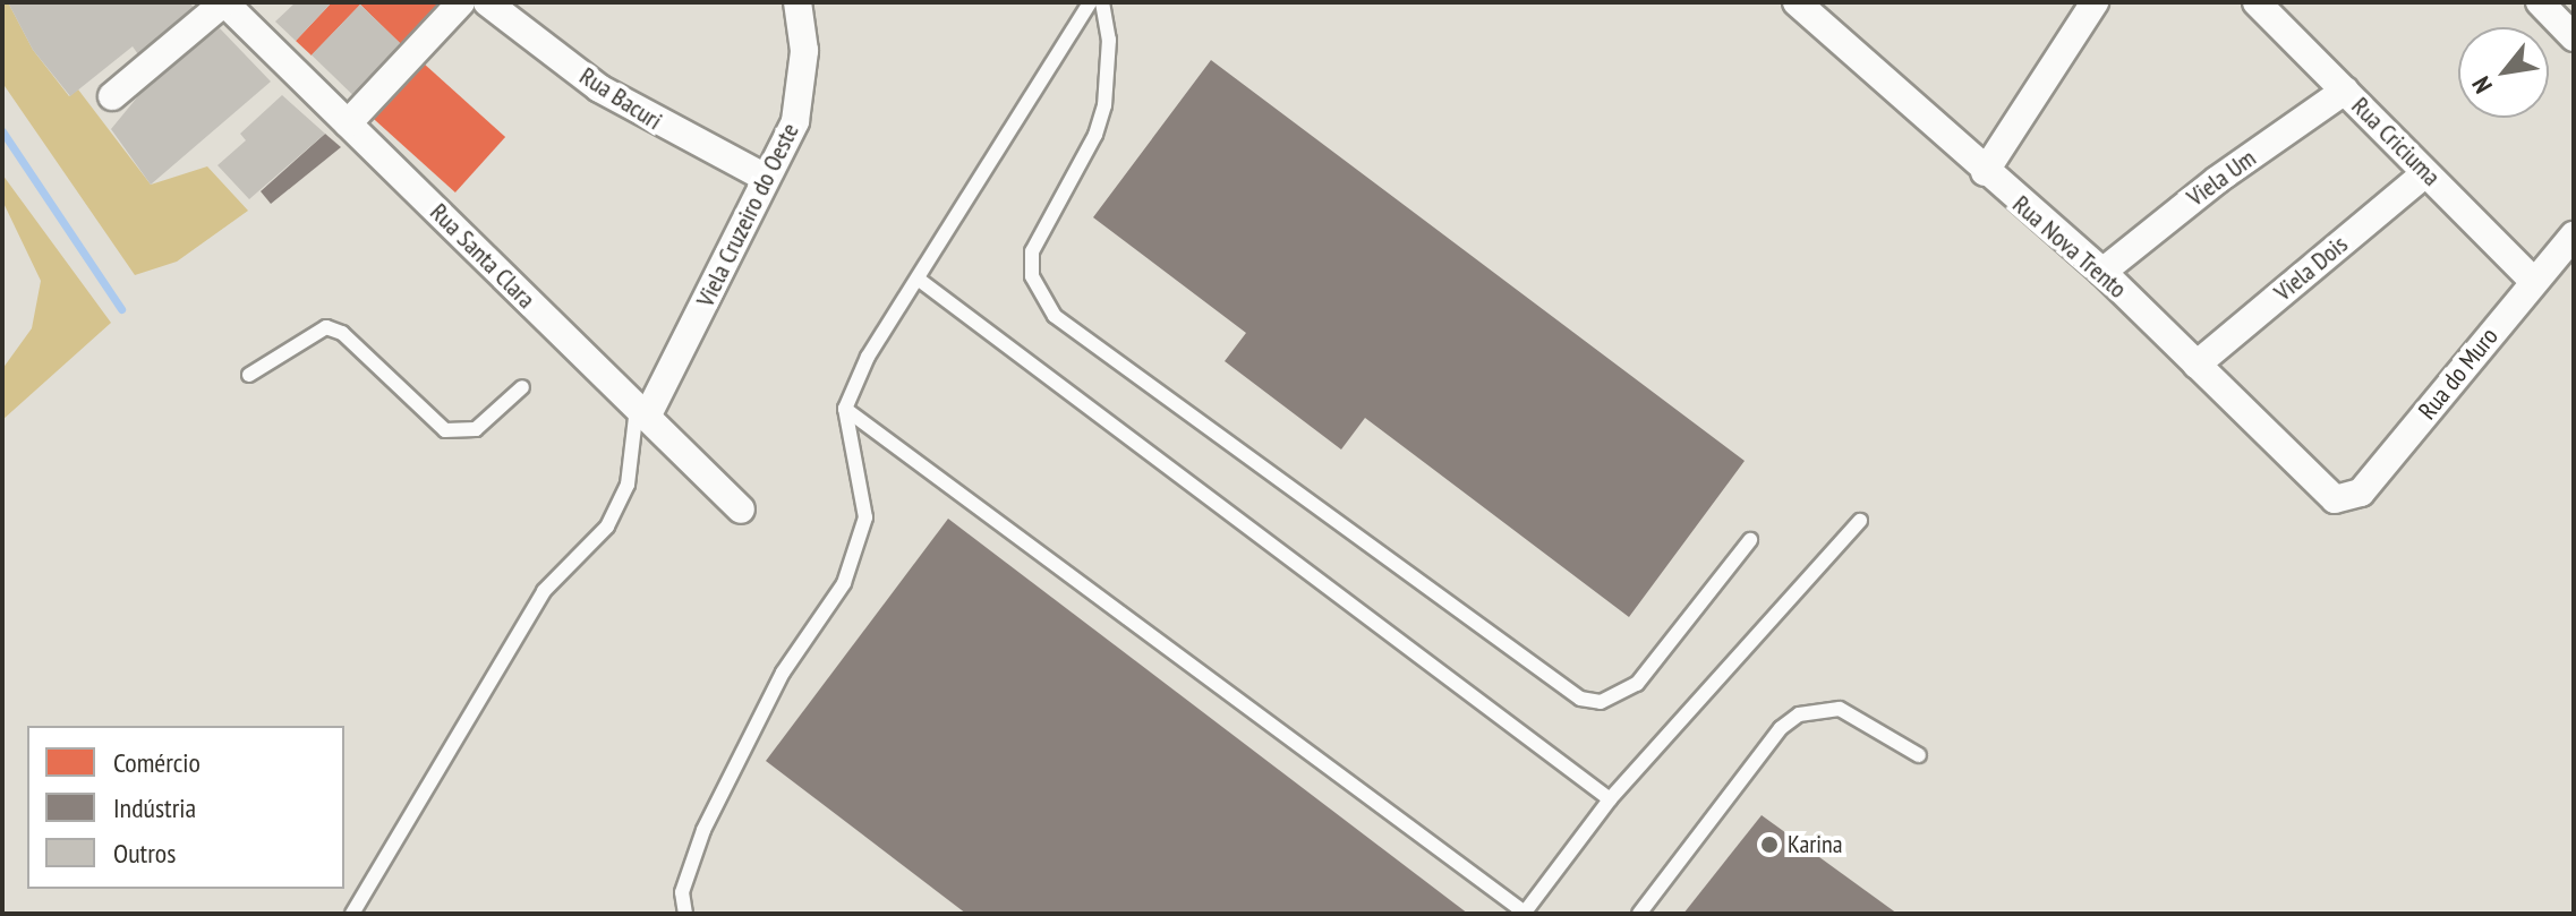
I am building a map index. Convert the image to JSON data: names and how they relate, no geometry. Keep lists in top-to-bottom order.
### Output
{
  "streets": {
    "street": [
      "Rua Bacuri",
      "Rua Criciuma",
      "Viela Um",
      "Viela Cruzeiro do Oeste",
      "Rua Nova Trento",
      "Rua Santa Clara",
      "Viela Dois",
      "Rua do Muro"
    ]
  },
  "crossings": [
    ["Rua Bacuri", "Viela Cruzeiro do Oeste"],
    ["Rua Criciuma", "Viela Um"],
    ["Rua Criciuma", "Viela Dois"],
    ["Rua Criciuma", "Rua do Muro"],
    ["Viela Um", "Rua Nova Trento"],
    ["Viela Cruzeiro do Oeste", "Rua Santa Clara"],
    ["Rua Nova Trento", "Viela Dois"],
    ["Rua Nova Trento", "Rua do Muro"]
  ],
  "places": ["Karina"],
  "legend": ["Comércio", "Indústria", "Outros"],
  "north": "bottom left"
}
